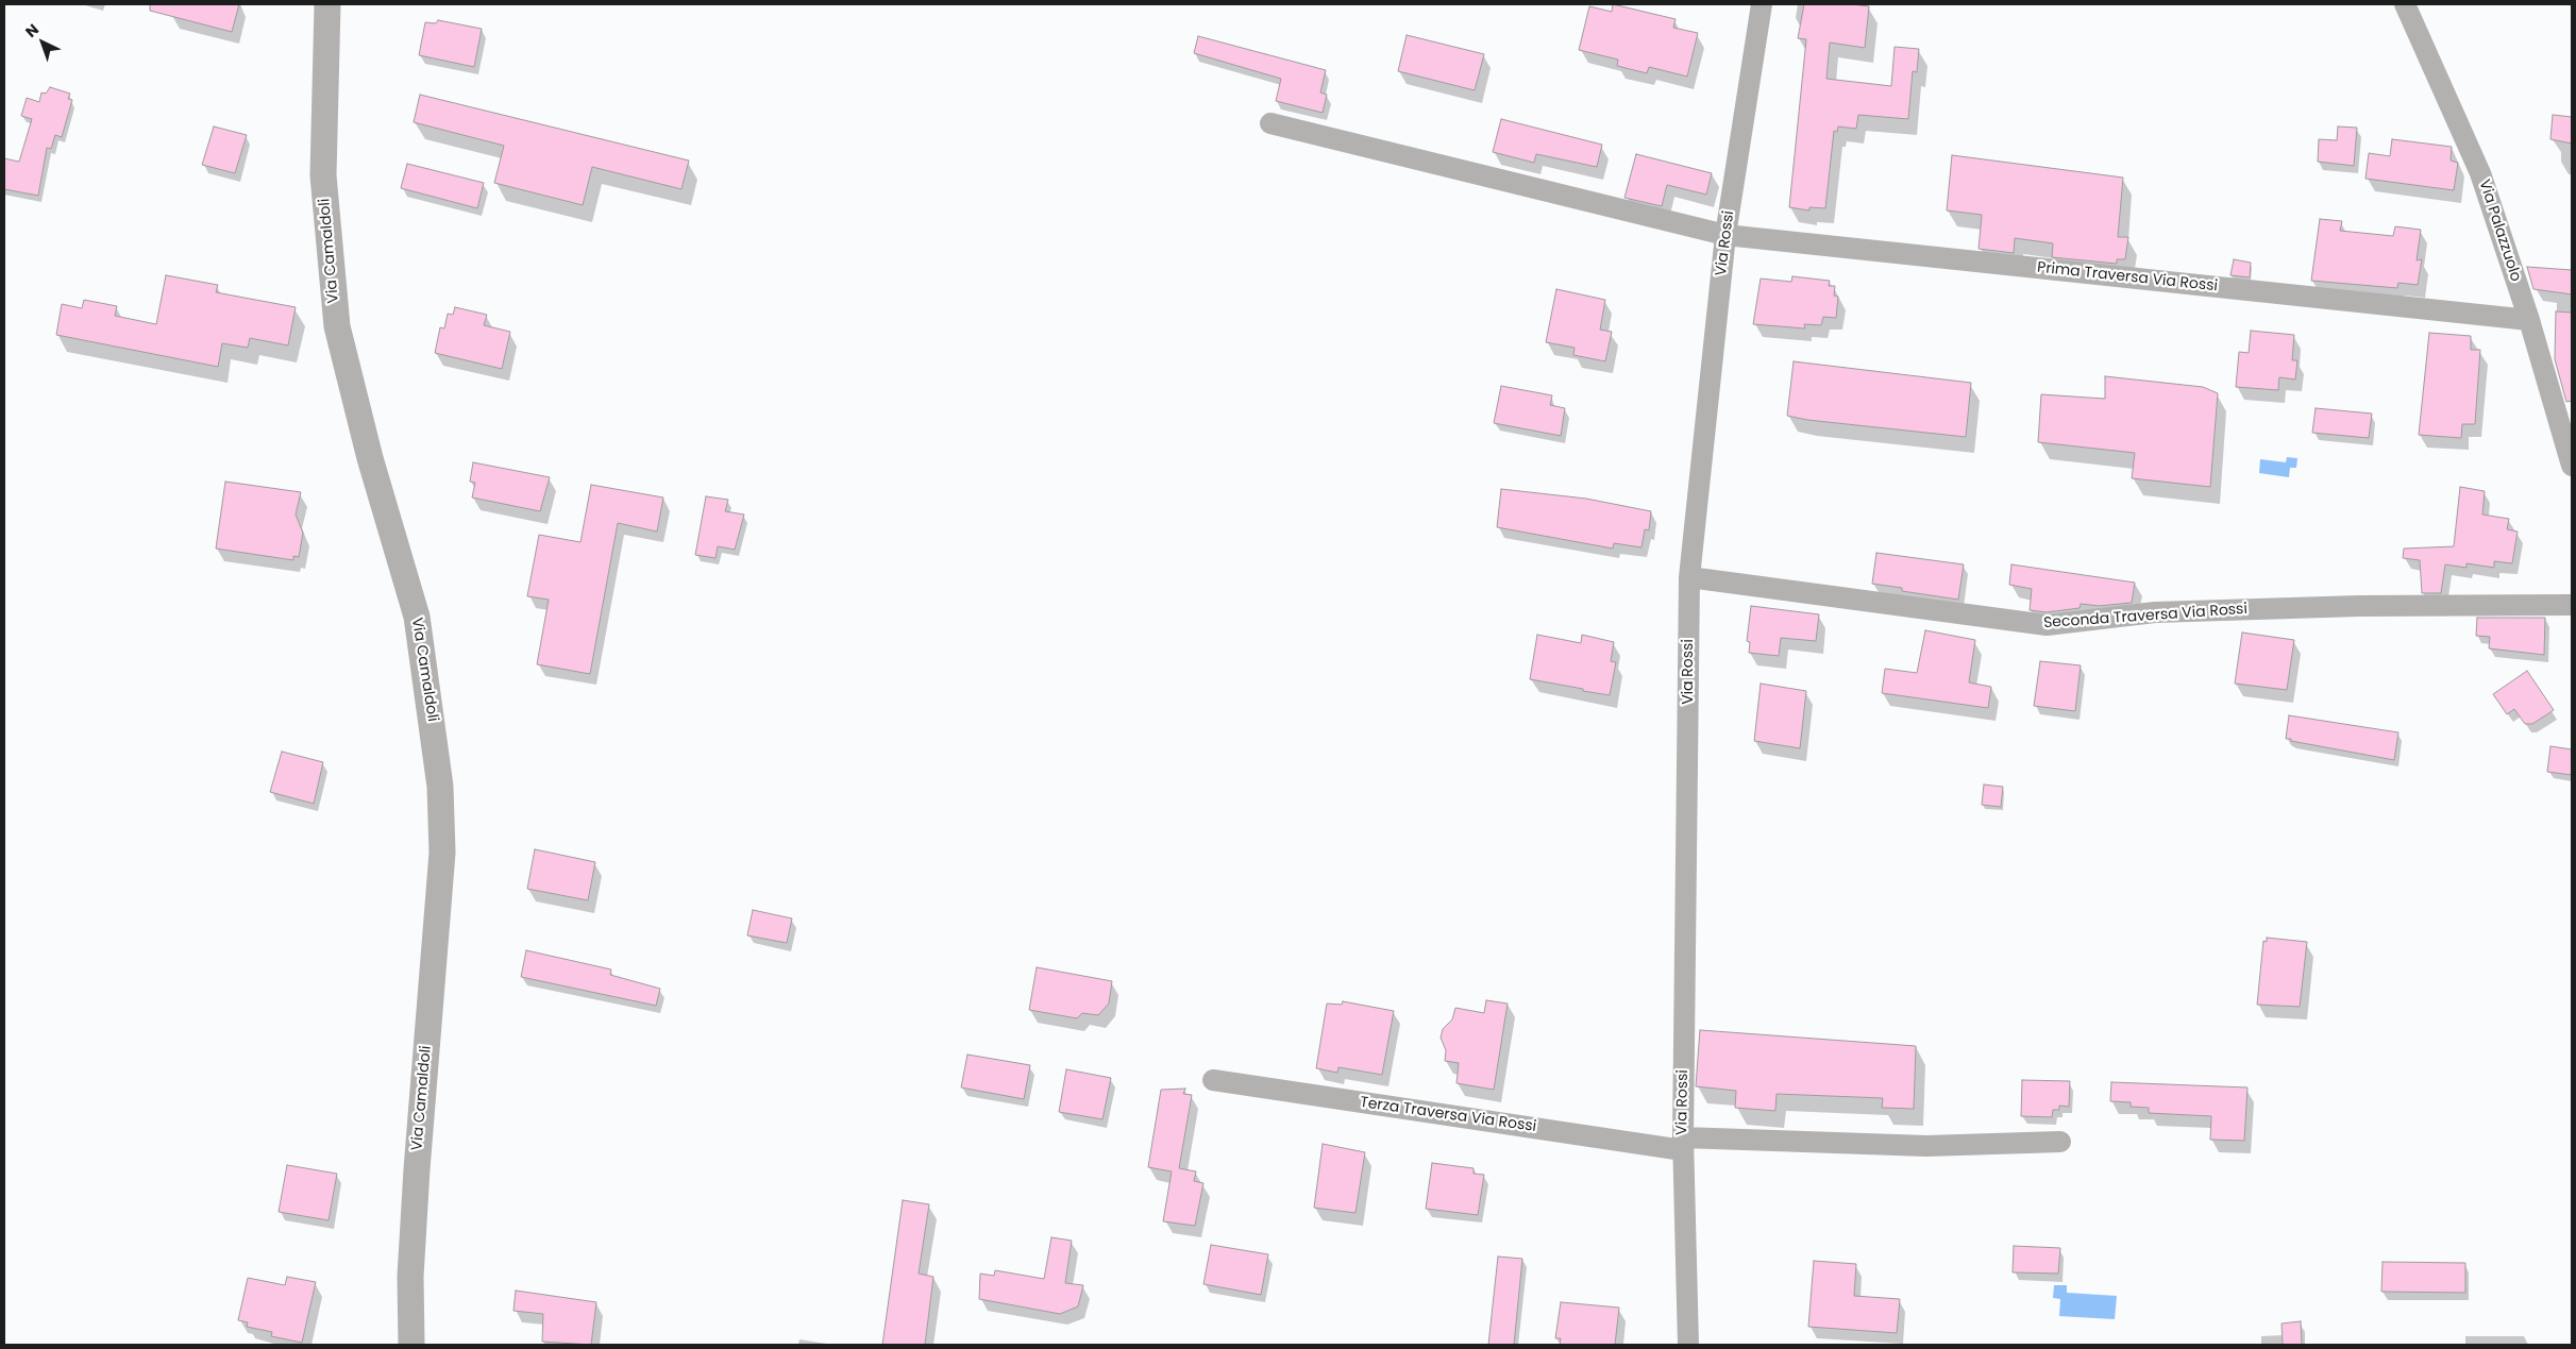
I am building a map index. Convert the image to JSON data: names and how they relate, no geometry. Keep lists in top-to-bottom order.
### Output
{
  "streets": {
    "street": [
      "Via Palazzuolo",
      "Via Rossi",
      "Via Camaldoli",
      "Prima Traversa Via Rossi",
      "Seconda Traversa Via Rossi",
      "Terza Traversa Via Rossi"
    ]
  },
  "crossings": [
    ["Via Palazzuolo", "Prima Traversa Via Rossi"],
    ["Via Rossi", "Prima Traversa Via Rossi"],
    ["Via Rossi", "Seconda Traversa Via Rossi"],
    ["Via Rossi", "Terza Traversa Via Rossi"]
  ],
  "north": "top left"
}
